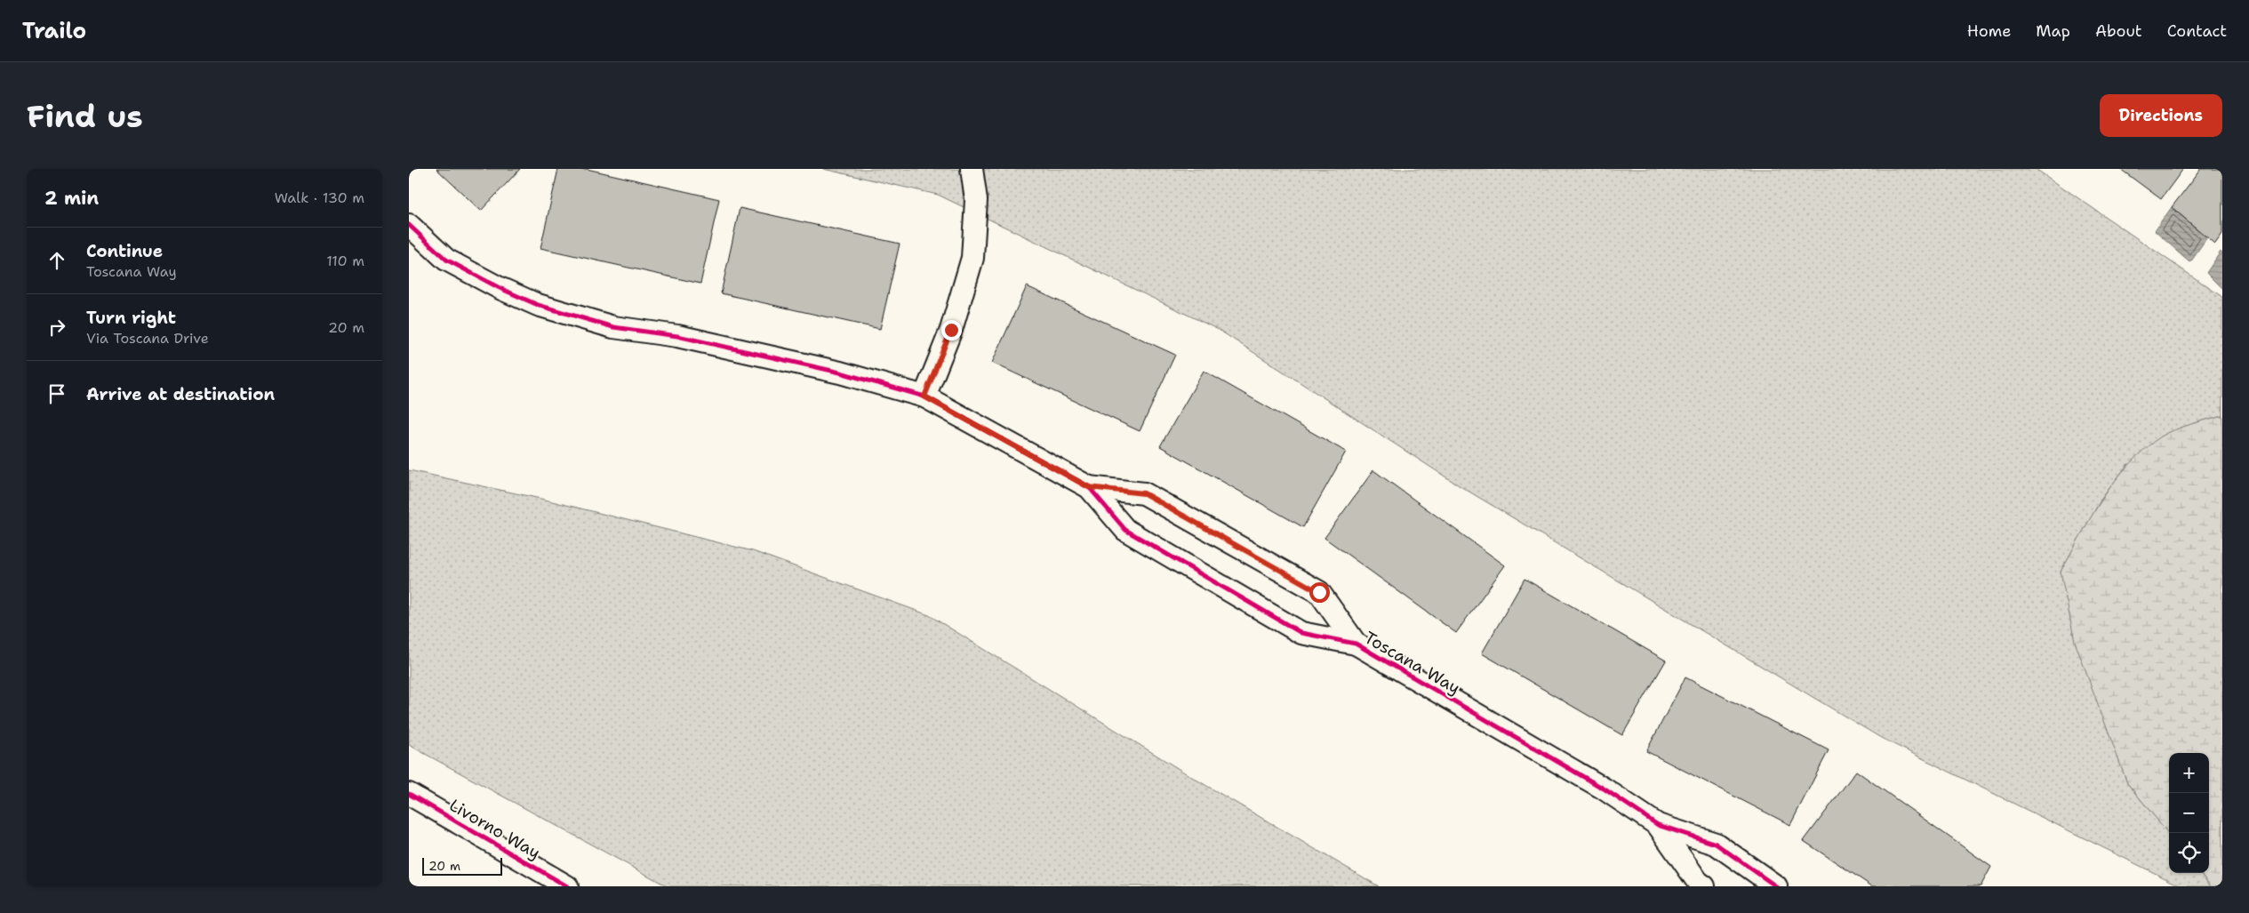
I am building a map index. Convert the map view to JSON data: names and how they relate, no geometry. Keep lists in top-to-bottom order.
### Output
{
  "streets": {
    "street": ["Toscana Way", "Livorno Way"]
  },
  "scale_bar": "20 m",
  "page": {
    "header": "Trailo",
    "nav": [
      "Home",
      "Map",
      "About",
      "Contact"
    ],
    "buttons": "Directions",
    "title": "Find us",
    "heading": ["2 min", "Walk · 130 m"],
    "list": [
      ["Continue", "Toscana Way", "110 m"],
      ["Turn right", "Via Toscana Drive", "20 m"],
      "Arrive at destination"
    ],
    "map_buttons": ["+", "−"],
    "scale": "20 m"
  }
}
